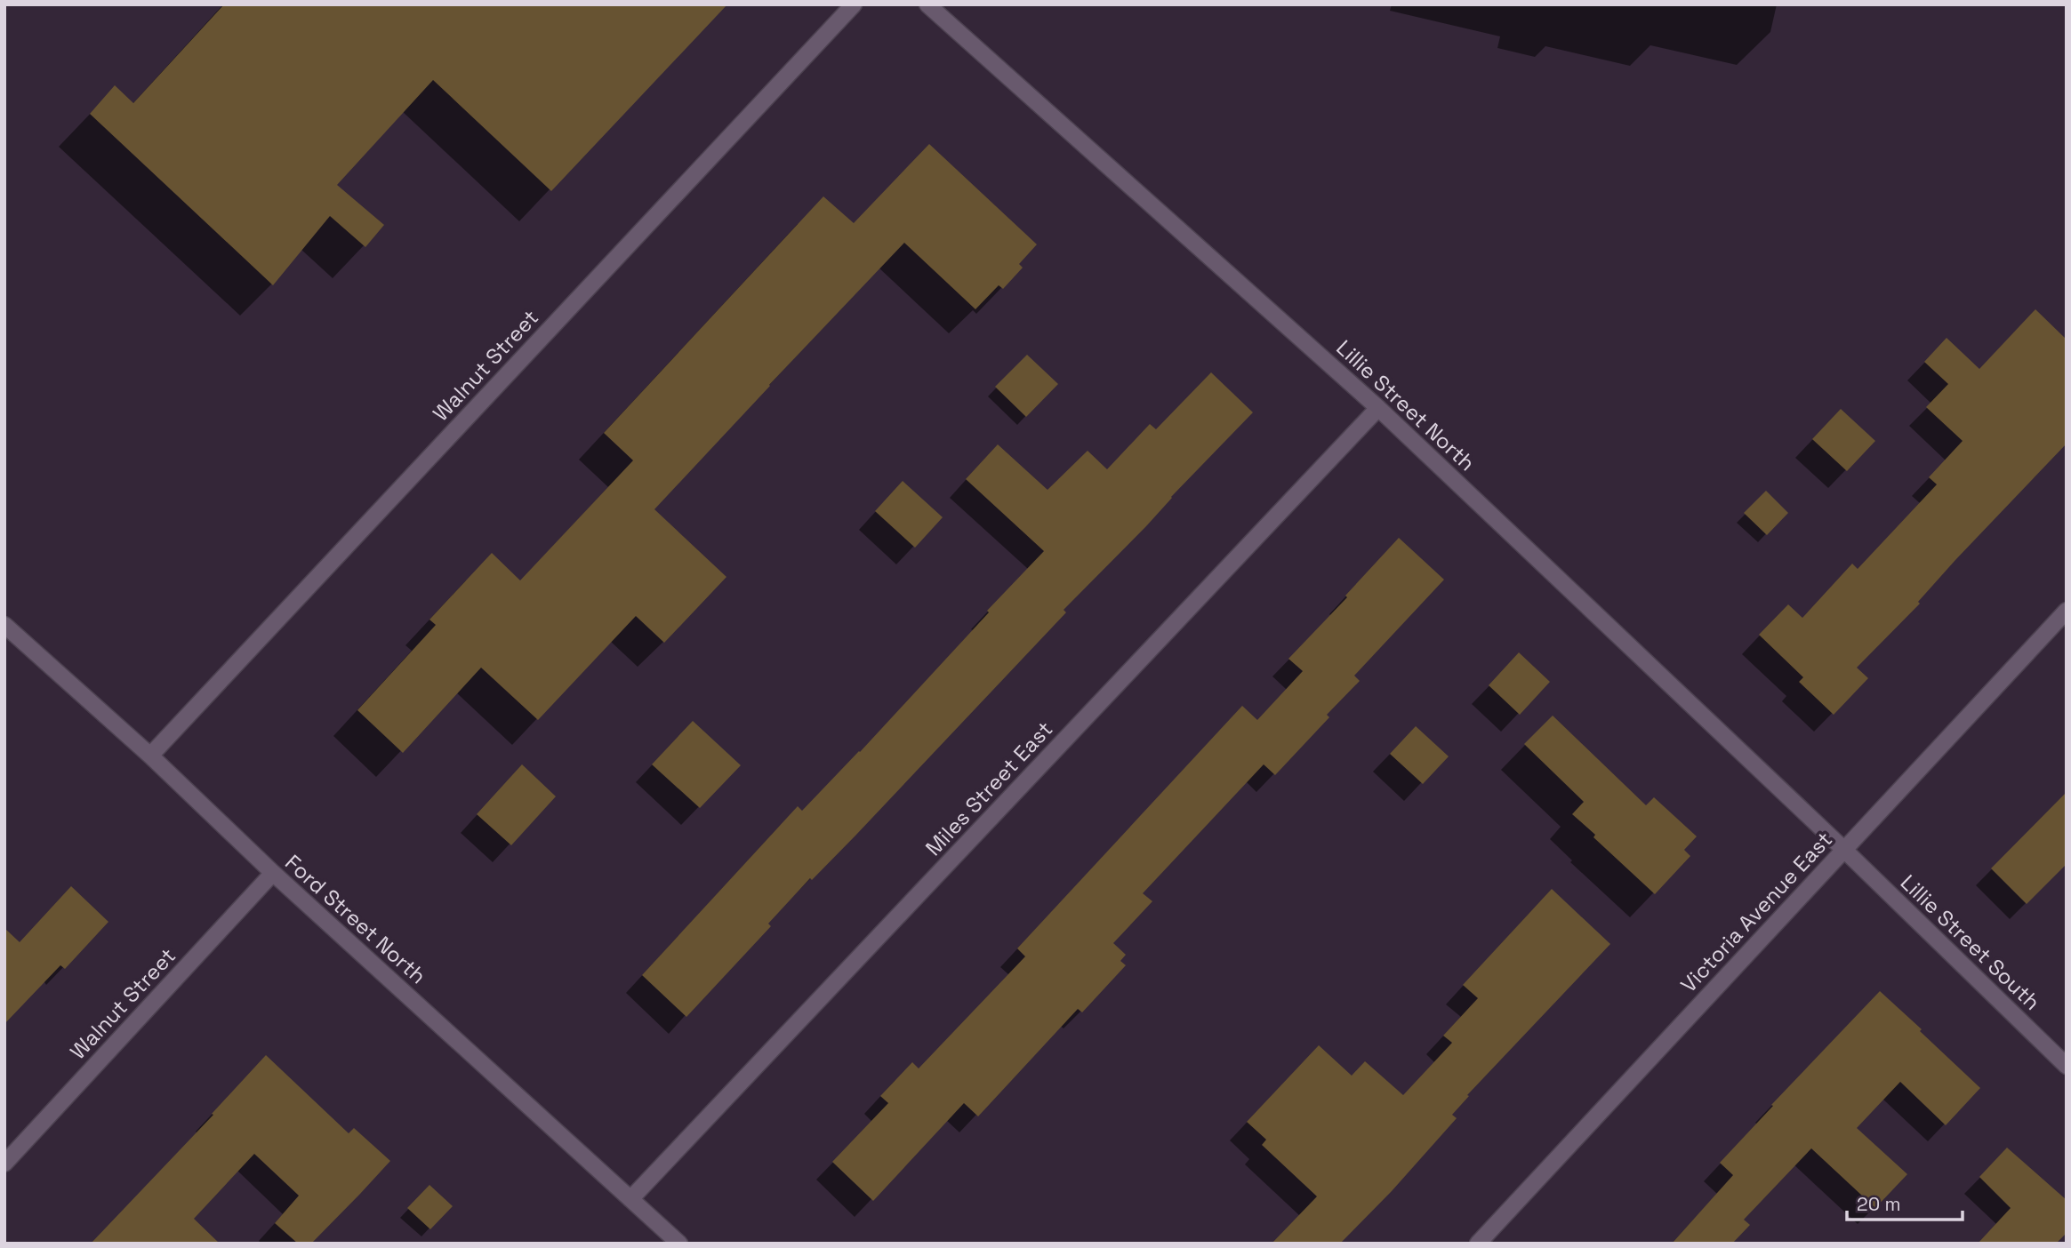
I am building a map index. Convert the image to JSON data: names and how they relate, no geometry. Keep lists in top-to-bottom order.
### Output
{
  "streets": {
    "street": [
      "Walnut Street",
      "Lillie Street North",
      "Miles Street East",
      "Victoria Avenue East",
      "Ford Street North",
      "Lillie Street South"
    ]
  },
  "crossings": [
    ["Walnut Street", "Ford Street North"],
    ["Lillie Street North", "Miles Street East"],
    ["Lillie Street North", "Victoria Avenue East"],
    ["Lillie Street North", "Lillie Street South"],
    ["Miles Street East", "Ford Street North"],
    ["Victoria Avenue East", "Lillie Street South"]
  ],
  "scale_bar": "20 m"
}
